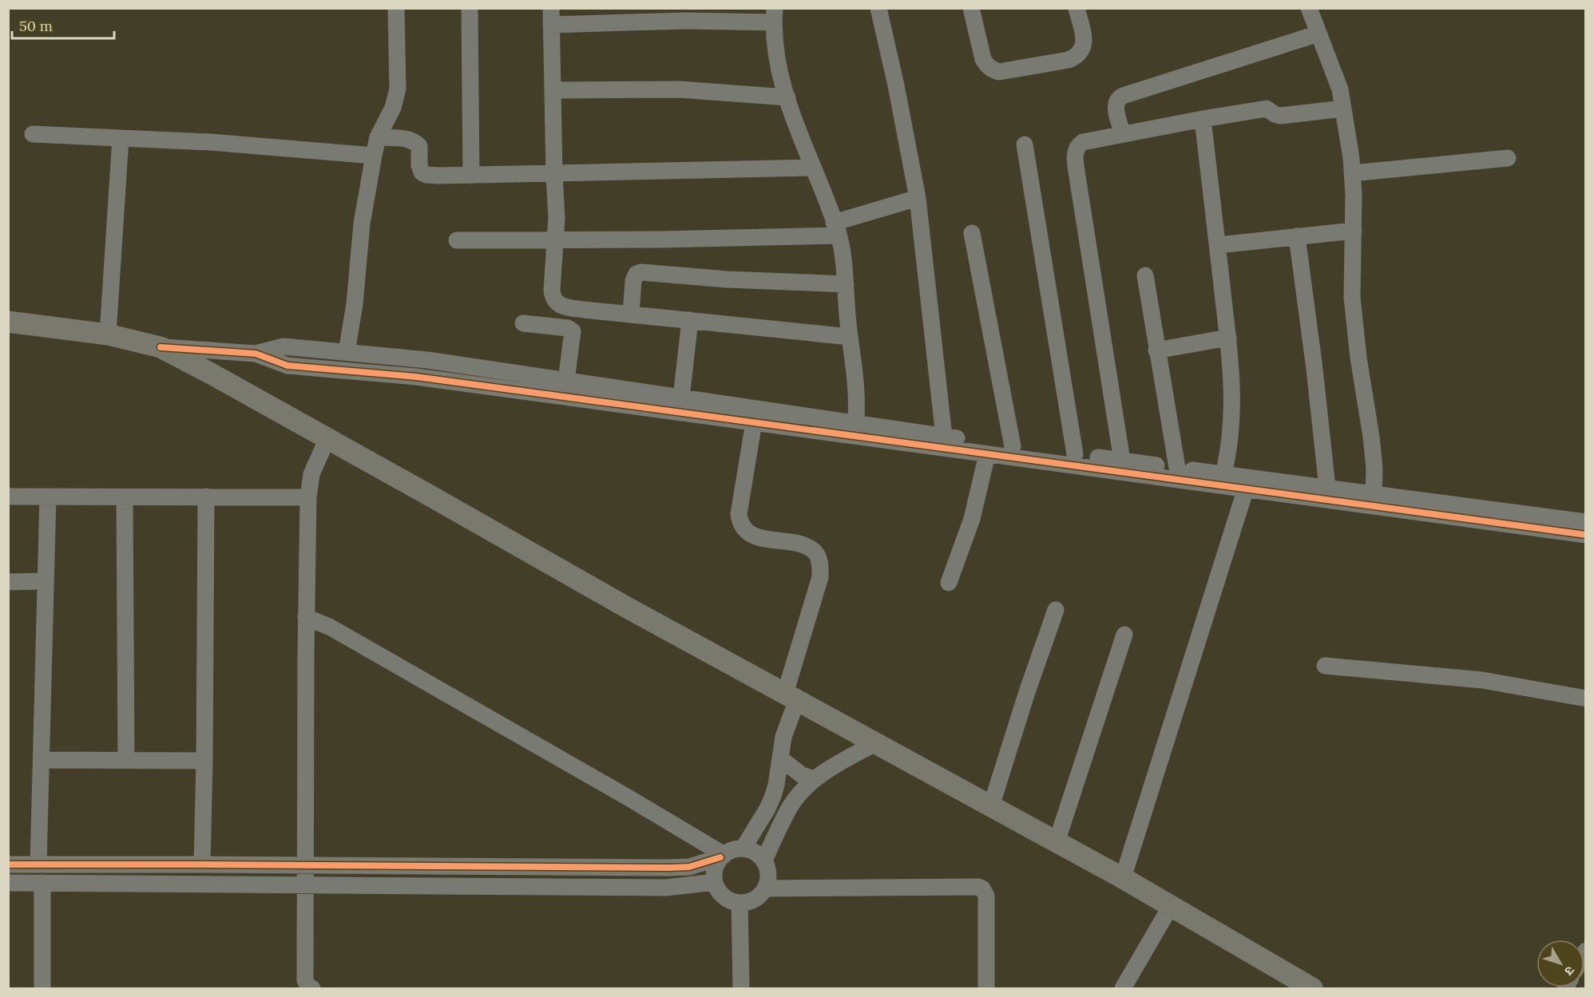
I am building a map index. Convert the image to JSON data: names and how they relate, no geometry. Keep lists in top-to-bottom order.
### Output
{
  "scale_bar": "50 m",
  "north": "bottom right"
}
